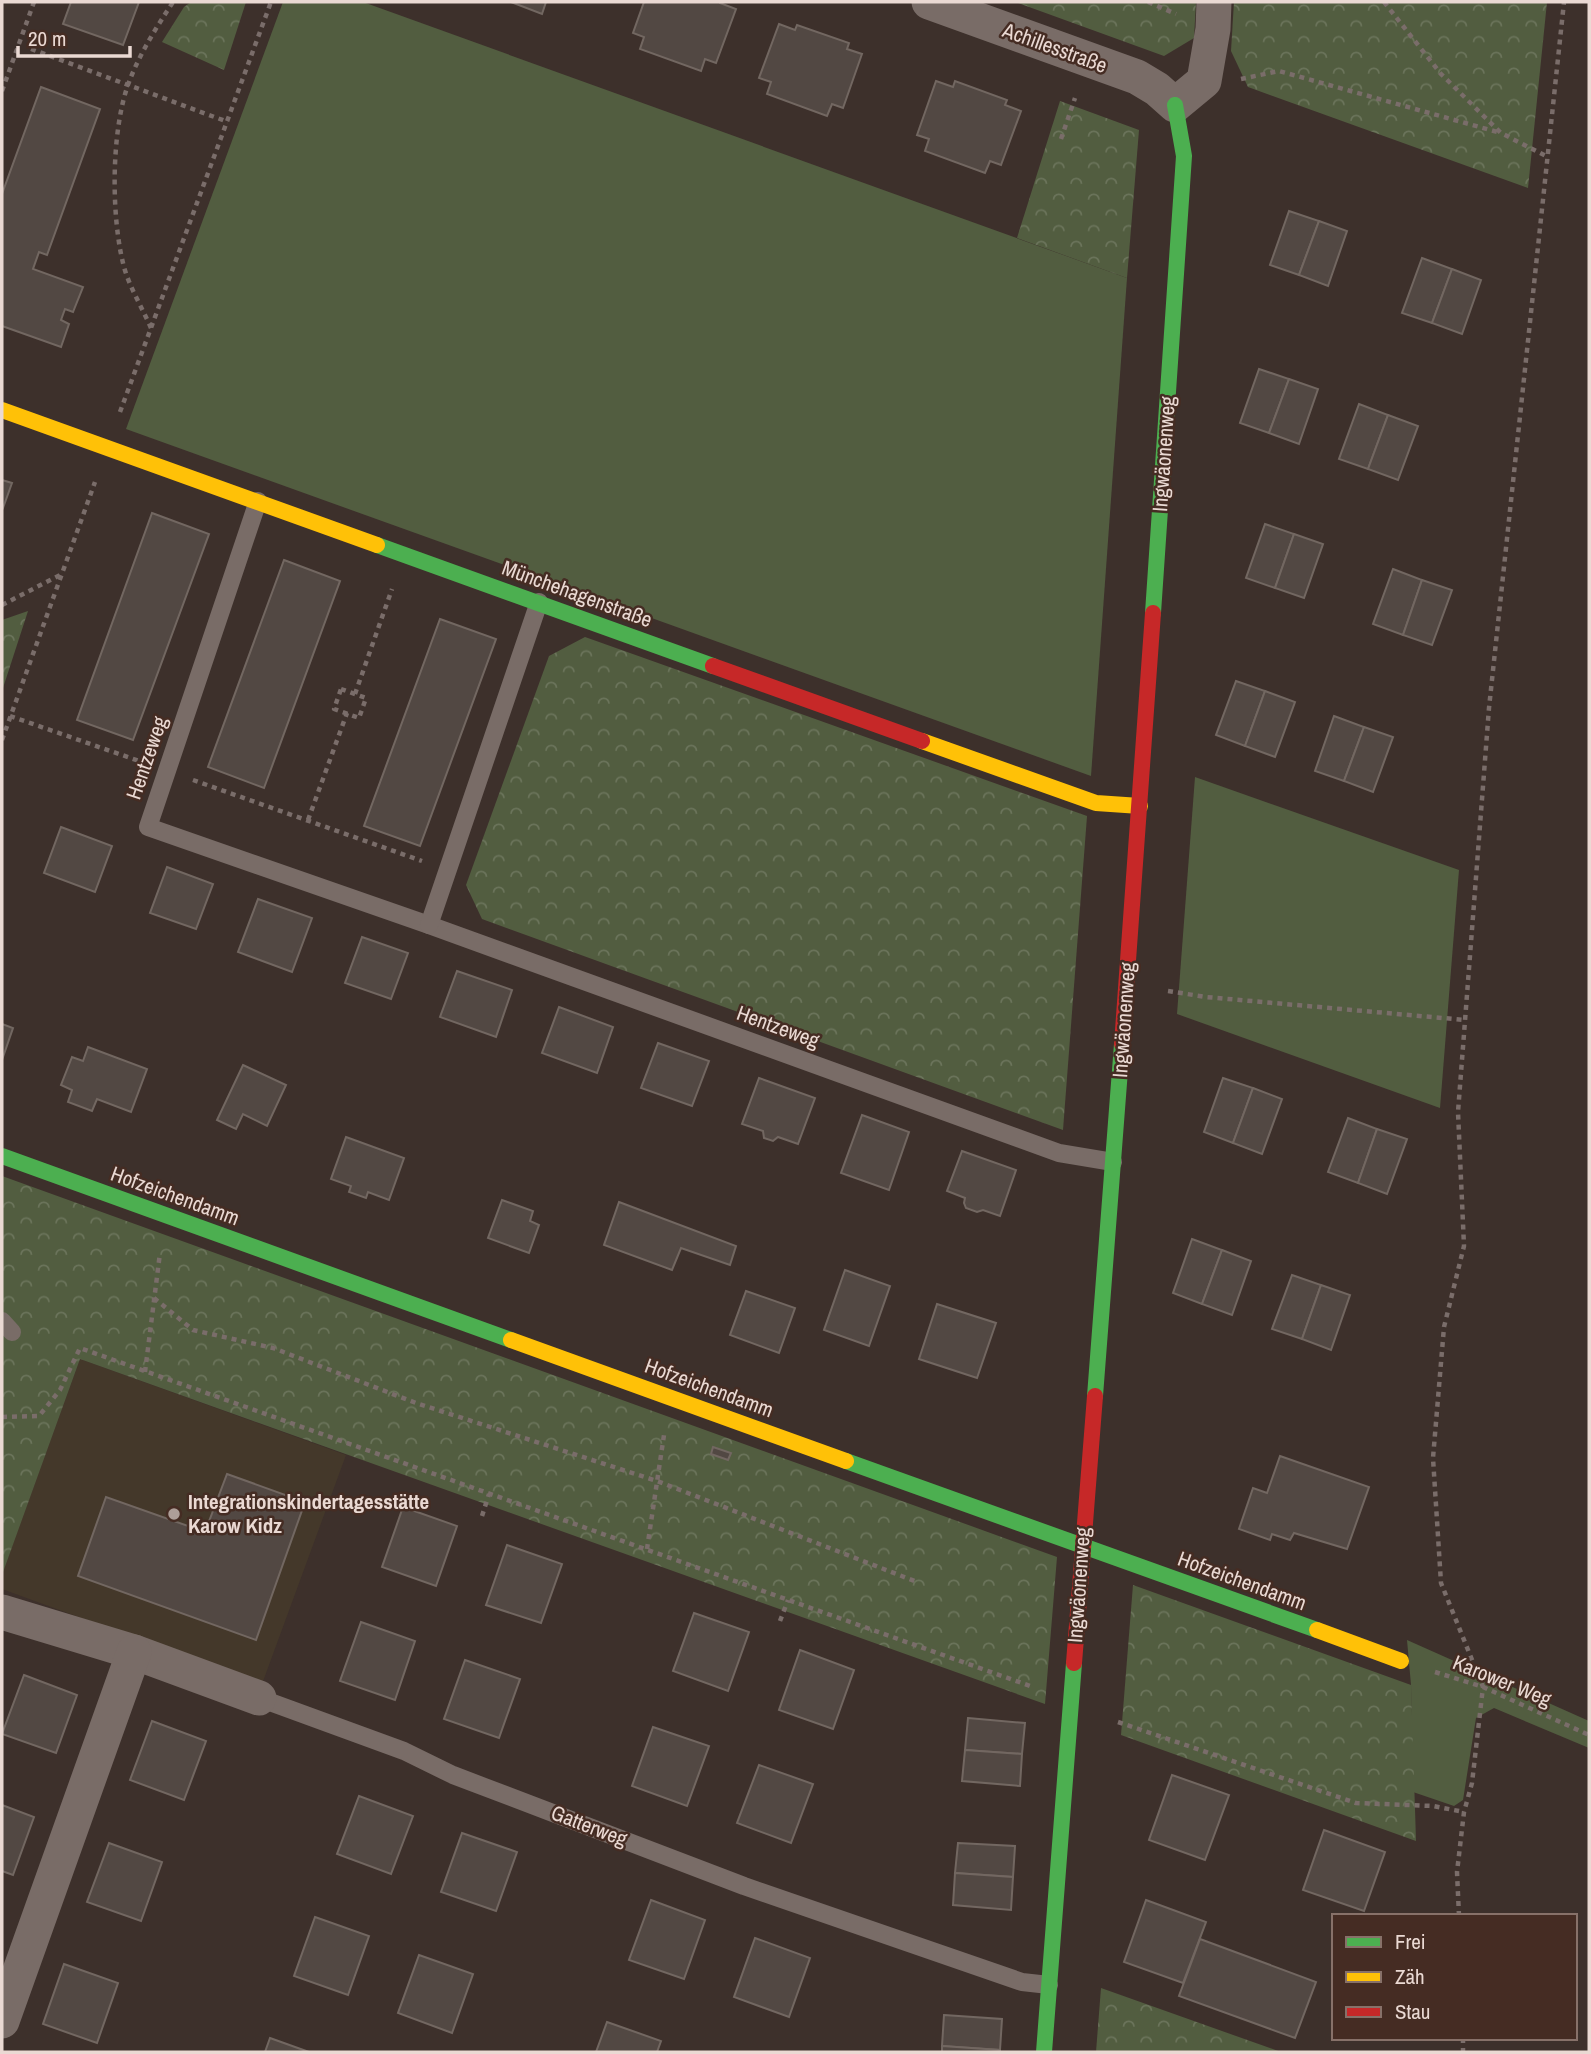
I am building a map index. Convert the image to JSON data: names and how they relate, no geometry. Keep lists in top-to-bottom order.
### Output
{
  "streets": {
    "street": [
      "Achillesstraße",
      "Ingwäonenweg",
      "Münchehagenstraße",
      "Hofzeichendamm",
      "Gatterweg"
    ],
    "lane": ["Hentzeweg"],
    "path": ["Karower Weg"]
  },
  "crossings": [
    ["Achillesstraße", "Ingwäonenweg"],
    ["Ingwäonenweg", "Münchehagenstraße"],
    ["Ingwäonenweg", "Hentzeweg"],
    ["Ingwäonenweg", "Hofzeichendamm"],
    ["Ingwäonenweg", "Gatterweg"],
    ["Münchehagenstraße", "Hentzeweg"],
    ["Hofzeichendamm", "Karower Weg"]
  ],
  "places": ["Integrationskindertagesstätte Karow Kidz"],
  "legend": ["Frei", "Zäh", "Stau"],
  "scale_bar": "20 m"
}
